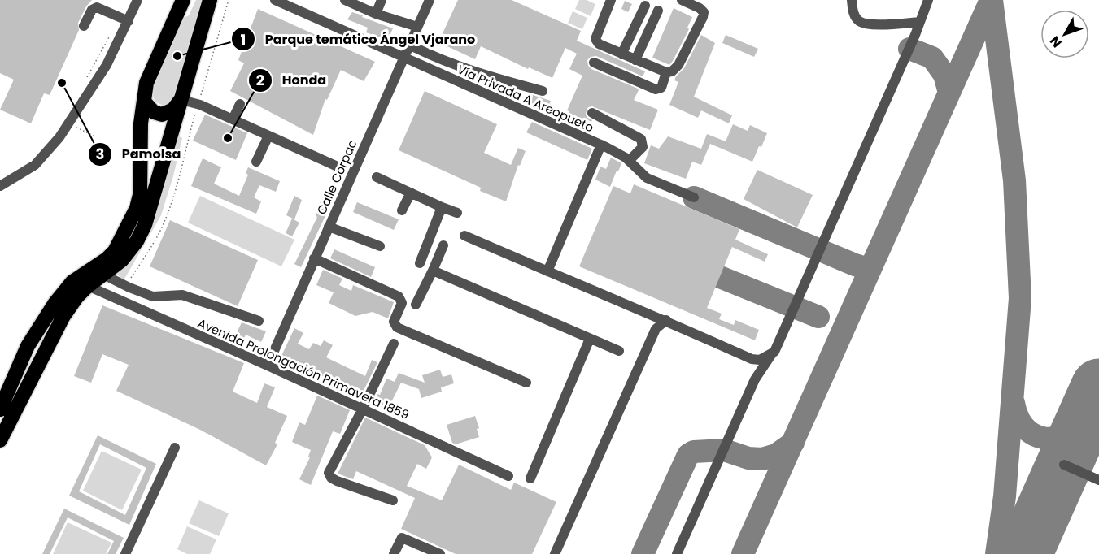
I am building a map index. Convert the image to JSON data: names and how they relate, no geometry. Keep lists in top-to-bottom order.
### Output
{
  "streets": {
    "street": ["Vía Privada A Areopueto", "Calle Corpac", "Avenida Prolongación Primavera 1859"]
  },
  "crossings": [
    ["Vía Privada A Areopueto", "Calle Corpac"],
    ["Calle Corpac", "Avenida Prolongación Primavera 1859"]
  ],
  "places": ["Parque temático Ángel Vjarano", "Pamolsa", "Honda"],
  "north": "bottom left"
}
